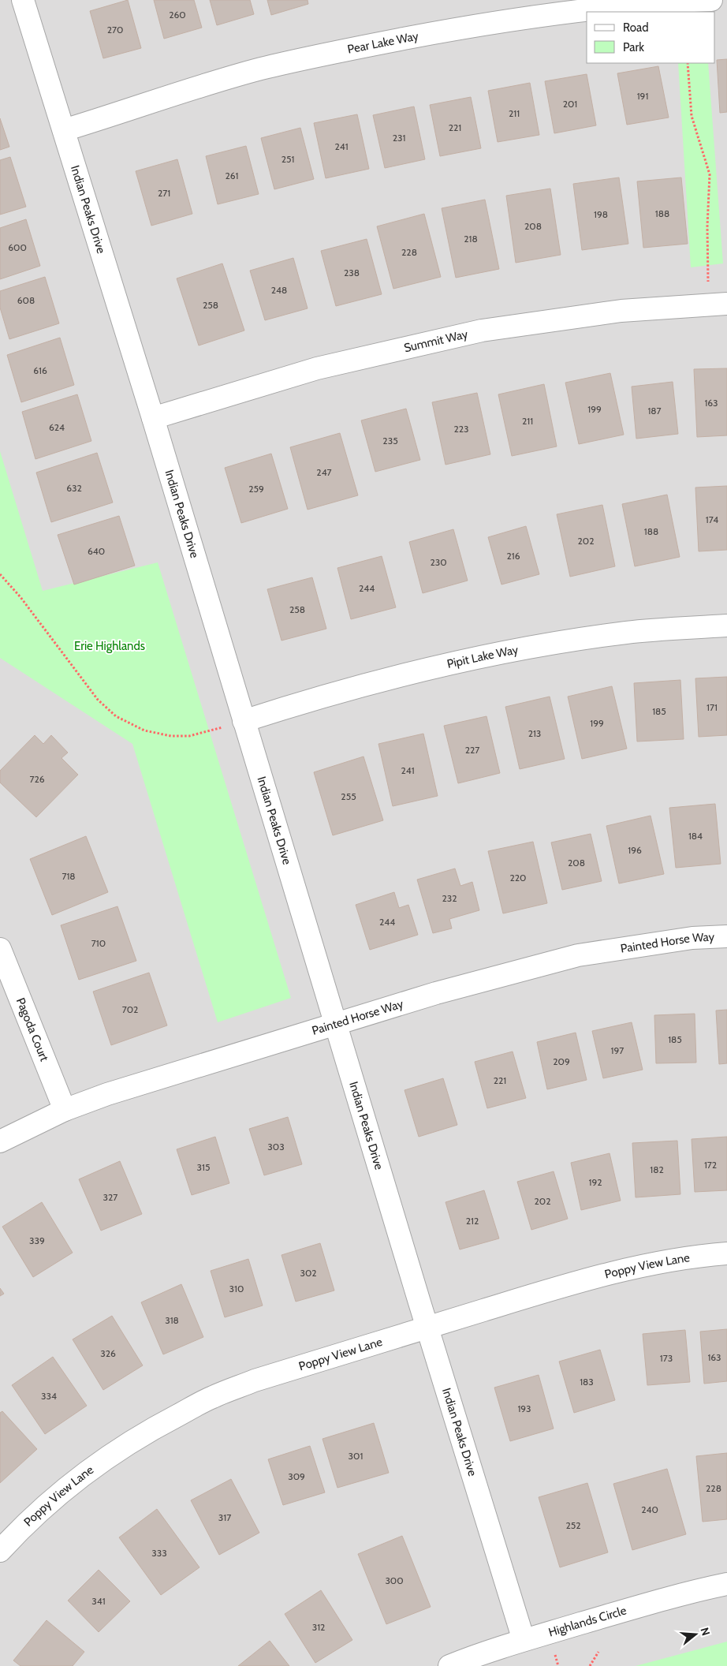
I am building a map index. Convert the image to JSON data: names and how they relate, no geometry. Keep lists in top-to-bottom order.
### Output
{
  "streets": {
    "street": [
      "Pear Lake Way",
      "Indian Peaks Drive",
      "Summit Way",
      "Pipit Lake Way",
      "Painted Horse Way",
      "Pagoda Court",
      "Poppy View Lane",
      "Highlands Circle"
    ]
  },
  "crossings": [
    ["Pear Lake Way", "Indian Peaks Drive"],
    ["Indian Peaks Drive", "Summit Way"],
    ["Indian Peaks Drive", "Pipit Lake Way"],
    ["Indian Peaks Drive", "Painted Horse Way"],
    ["Indian Peaks Drive", "Poppy View Lane"],
    ["Indian Peaks Drive", "Highlands Circle"],
    ["Painted Horse Way", "Pagoda Court"]
  ],
  "parks": ["Erie Highlands"],
  "house_numbers": [
    "260",
    "270",
    "191",
    "201",
    "211",
    "221",
    "231",
    "241",
    "251",
    "261",
    "271",
    "188",
    "198",
    "208",
    "218",
    "600",
    "228",
    "238",
    "248",
    "608",
    "258",
    "616",
    "163",
    "199",
    "187",
    "211",
    "624",
    "223",
    "235",
    "247",
    "632",
    "259",
    "174",
    "188",
    "202",
    "640",
    "216",
    "230",
    "244",
    "258",
    "171",
    "185",
    "199",
    "213",
    "227",
    "241",
    "726",
    "255",
    "184",
    "196",
    "208",
    "718",
    "220",
    "232",
    "244",
    "710",
    "702",
    "185",
    "197",
    "209",
    "221",
    "303",
    "172",
    "315",
    "182",
    "192",
    "327",
    "202",
    "212",
    "339",
    "302",
    "310",
    "318",
    "326",
    "163",
    "173",
    "183",
    "334",
    "193",
    "301",
    "309",
    "228",
    "240",
    "317",
    "252",
    "333",
    "300",
    "341",
    "312"
  ],
  "legend": ["Road", "Park"],
  "north": "right"
}
